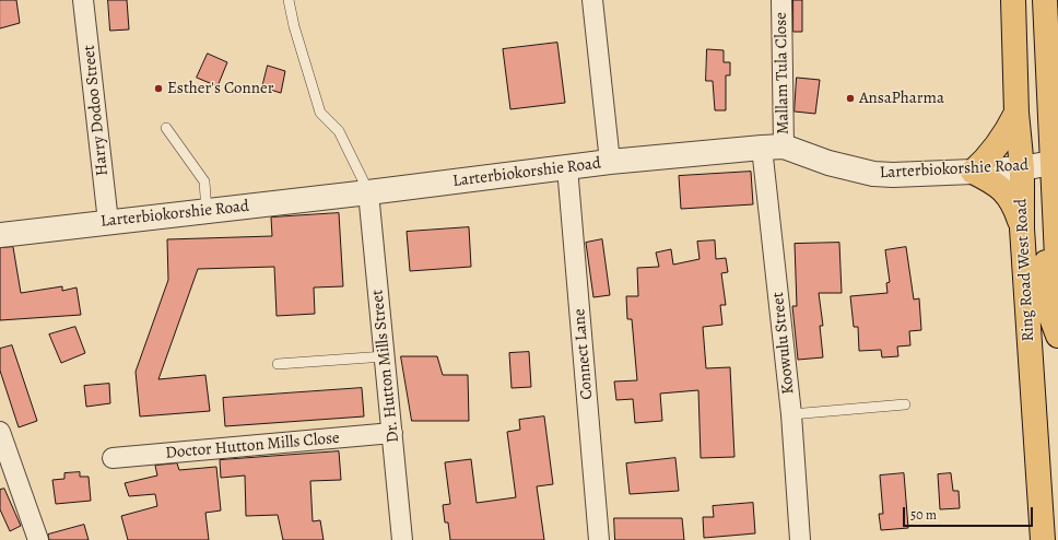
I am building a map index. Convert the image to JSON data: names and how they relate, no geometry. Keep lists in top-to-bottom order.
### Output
{
  "streets": {
    "main road": ["Ring Road West Road"],
    "street": [
      "Mallam Tula Close",
      "Harry Dodoo Street",
      "Larterbiokorshie Road",
      "Koowulu Street",
      "Connect Lane",
      "Dr. Hutton Mills Street",
      "Doctor Hutton Mills Close"
    ]
  },
  "crossings": [
    ["Mallam Tula Close", "Larterbiokorshie Road"],
    ["Mallam Tula Close", "Koowulu Street"],
    ["Harry Dodoo Street", "Larterbiokorshie Road"],
    ["Larterbiokorshie Road", "Ring Road West Road"],
    ["Larterbiokorshie Road", "Koowulu Street"],
    ["Larterbiokorshie Road", "Connect Lane"],
    ["Larterbiokorshie Road", "Dr. Hutton Mills Street"],
    ["Dr. Hutton Mills Street", "Doctor Hutton Mills Close"]
  ],
  "places": ["Esther's Conner", "AnsaPharma"],
  "scale_bar": "50 m"
}
